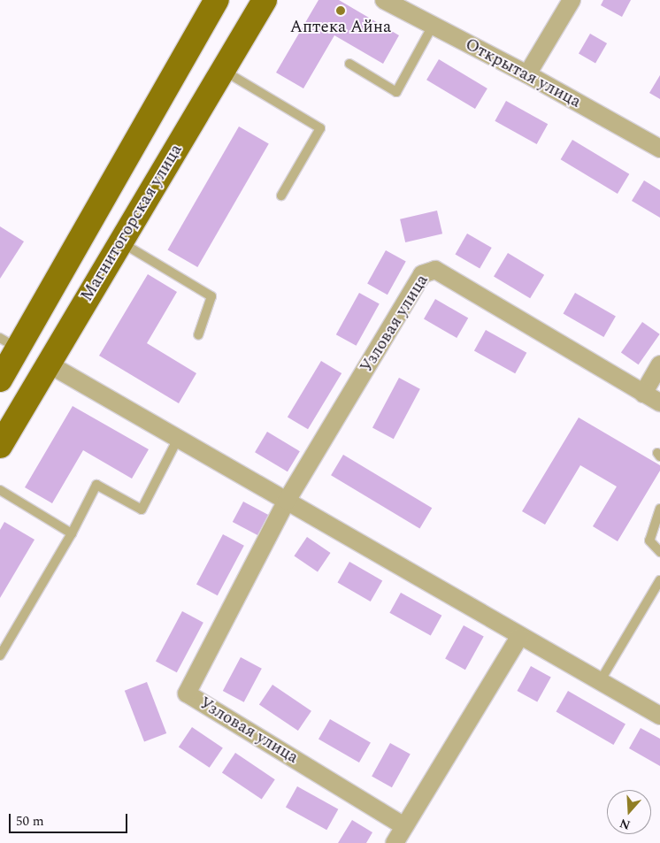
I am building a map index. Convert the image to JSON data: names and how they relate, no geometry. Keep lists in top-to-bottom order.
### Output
{
  "streets": {
    "main road": ["Магнитогорская улица"],
    "street": ["Открытая улица", "Узловая улица"]
  },
  "places": ["Аптека Айна"],
  "scale_bar": "50 m",
  "north": "bottom"
}
